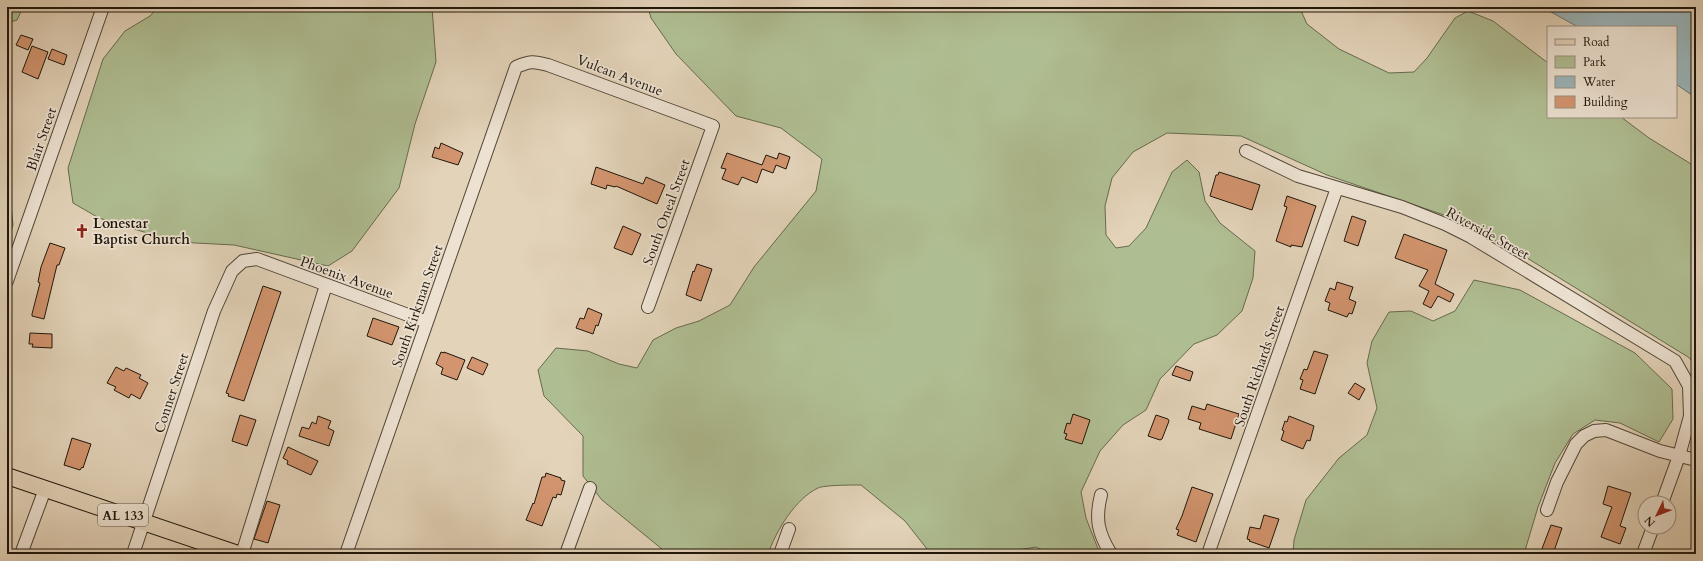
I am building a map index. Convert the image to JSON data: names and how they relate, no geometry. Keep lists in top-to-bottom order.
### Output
{
  "streets": {
    "main road": ["AL 133"],
    "street": [
      "Vulcan Avenue",
      "Blair Street",
      "South Oneal Street",
      "Riverside Street",
      "Phoenix Avenue",
      "South Kirkman Street",
      "South Richards Street",
      "Conner Street"
    ]
  },
  "crossings": [
    ["Vulcan Avenue", "South Oneal Street"],
    ["Vulcan Avenue", "South Kirkman Street"],
    ["Riverside Street", "South Richards Street"],
    ["Phoenix Avenue", "South Kirkman Street"],
    ["Phoenix Avenue", "Conner Street"],
    ["Conner Street", "AL 133"]
  ],
  "places": {
    "church": ["Lonestar Baptist Church"]
  },
  "legend": [
    "Road",
    "Park",
    "Water",
    "Building"
  ],
  "north": "bottom left"
}
